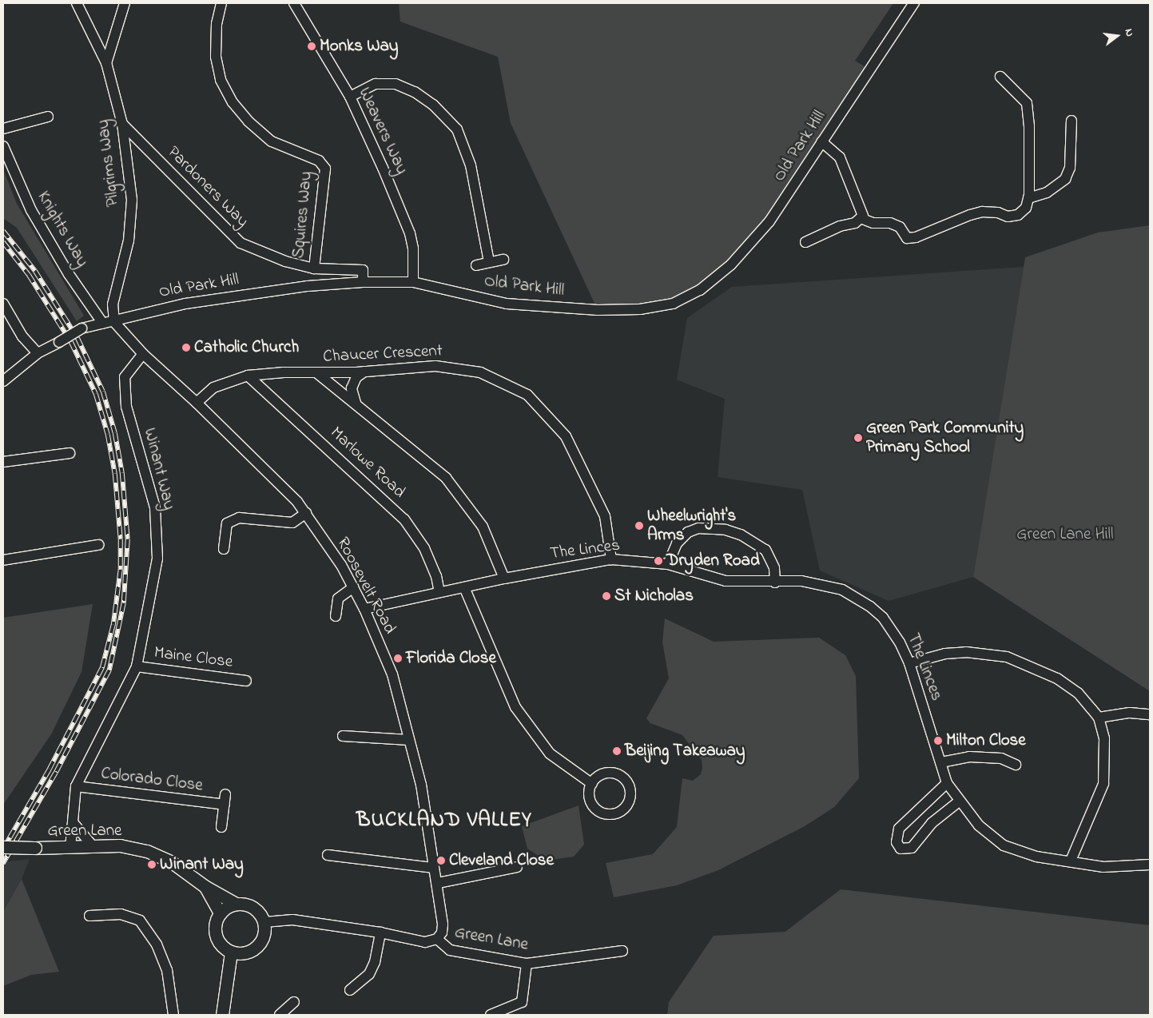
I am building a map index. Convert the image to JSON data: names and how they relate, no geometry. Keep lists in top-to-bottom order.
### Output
{
  "streets": {
    "street": [
      "Weavers Way",
      "Old Park Hill",
      "Pilgrims Way",
      "Pardoners Way",
      "Squires Way",
      "Knights Way",
      "Chaucer Crescent",
      "Marlowe Road",
      "Winant Way",
      "The Linces",
      "Roosevelt Road",
      "Maine Close",
      "Colorado Close",
      "Green Lane"
    ]
  },
  "crossings": [
    ["Weavers Way", "Old Park Hill"],
    ["Old Park Hill", "Pilgrims Way"],
    ["Old Park Hill", "Pardoners Way"],
    ["Old Park Hill", "Knights Way"],
    ["Old Park Hill", "Roosevelt Road"],
    ["Pilgrims Way", "Pardoners Way"],
    ["Pilgrims Way", "Roosevelt Road"],
    ["Pardoners Way", "Squires Way"],
    ["Chaucer Crescent", "Marlowe Road"],
    ["Chaucer Crescent", "The Linces"],
    ["Chaucer Crescent", "Roosevelt Road"],
    ["Marlowe Road", "The Linces"],
    ["Winant Way", "Roosevelt Road"],
    ["Winant Way", "Maine Close"],
    ["Winant Way", "Colorado Close"],
    ["Winant Way", "Green Lane"],
    ["The Linces", "Roosevelt Road"],
    ["Roosevelt Road", "Green Lane"]
  ],
  "districts": ["BUCKLAND VALLEY"],
  "parks": ["Green Lane Hill"],
  "places": [
    "Monks Way",
    "Catholic Church",
    "Green Park Community Primary School",
    "Wheelwright's Arms",
    "Dryden Road",
    "St Nicholas",
    "Florida Close",
    "Milton Close",
    "Beijing Takeaway",
    "Cleveland Close",
    "Winant Way"
  ],
  "north": "right"
}
